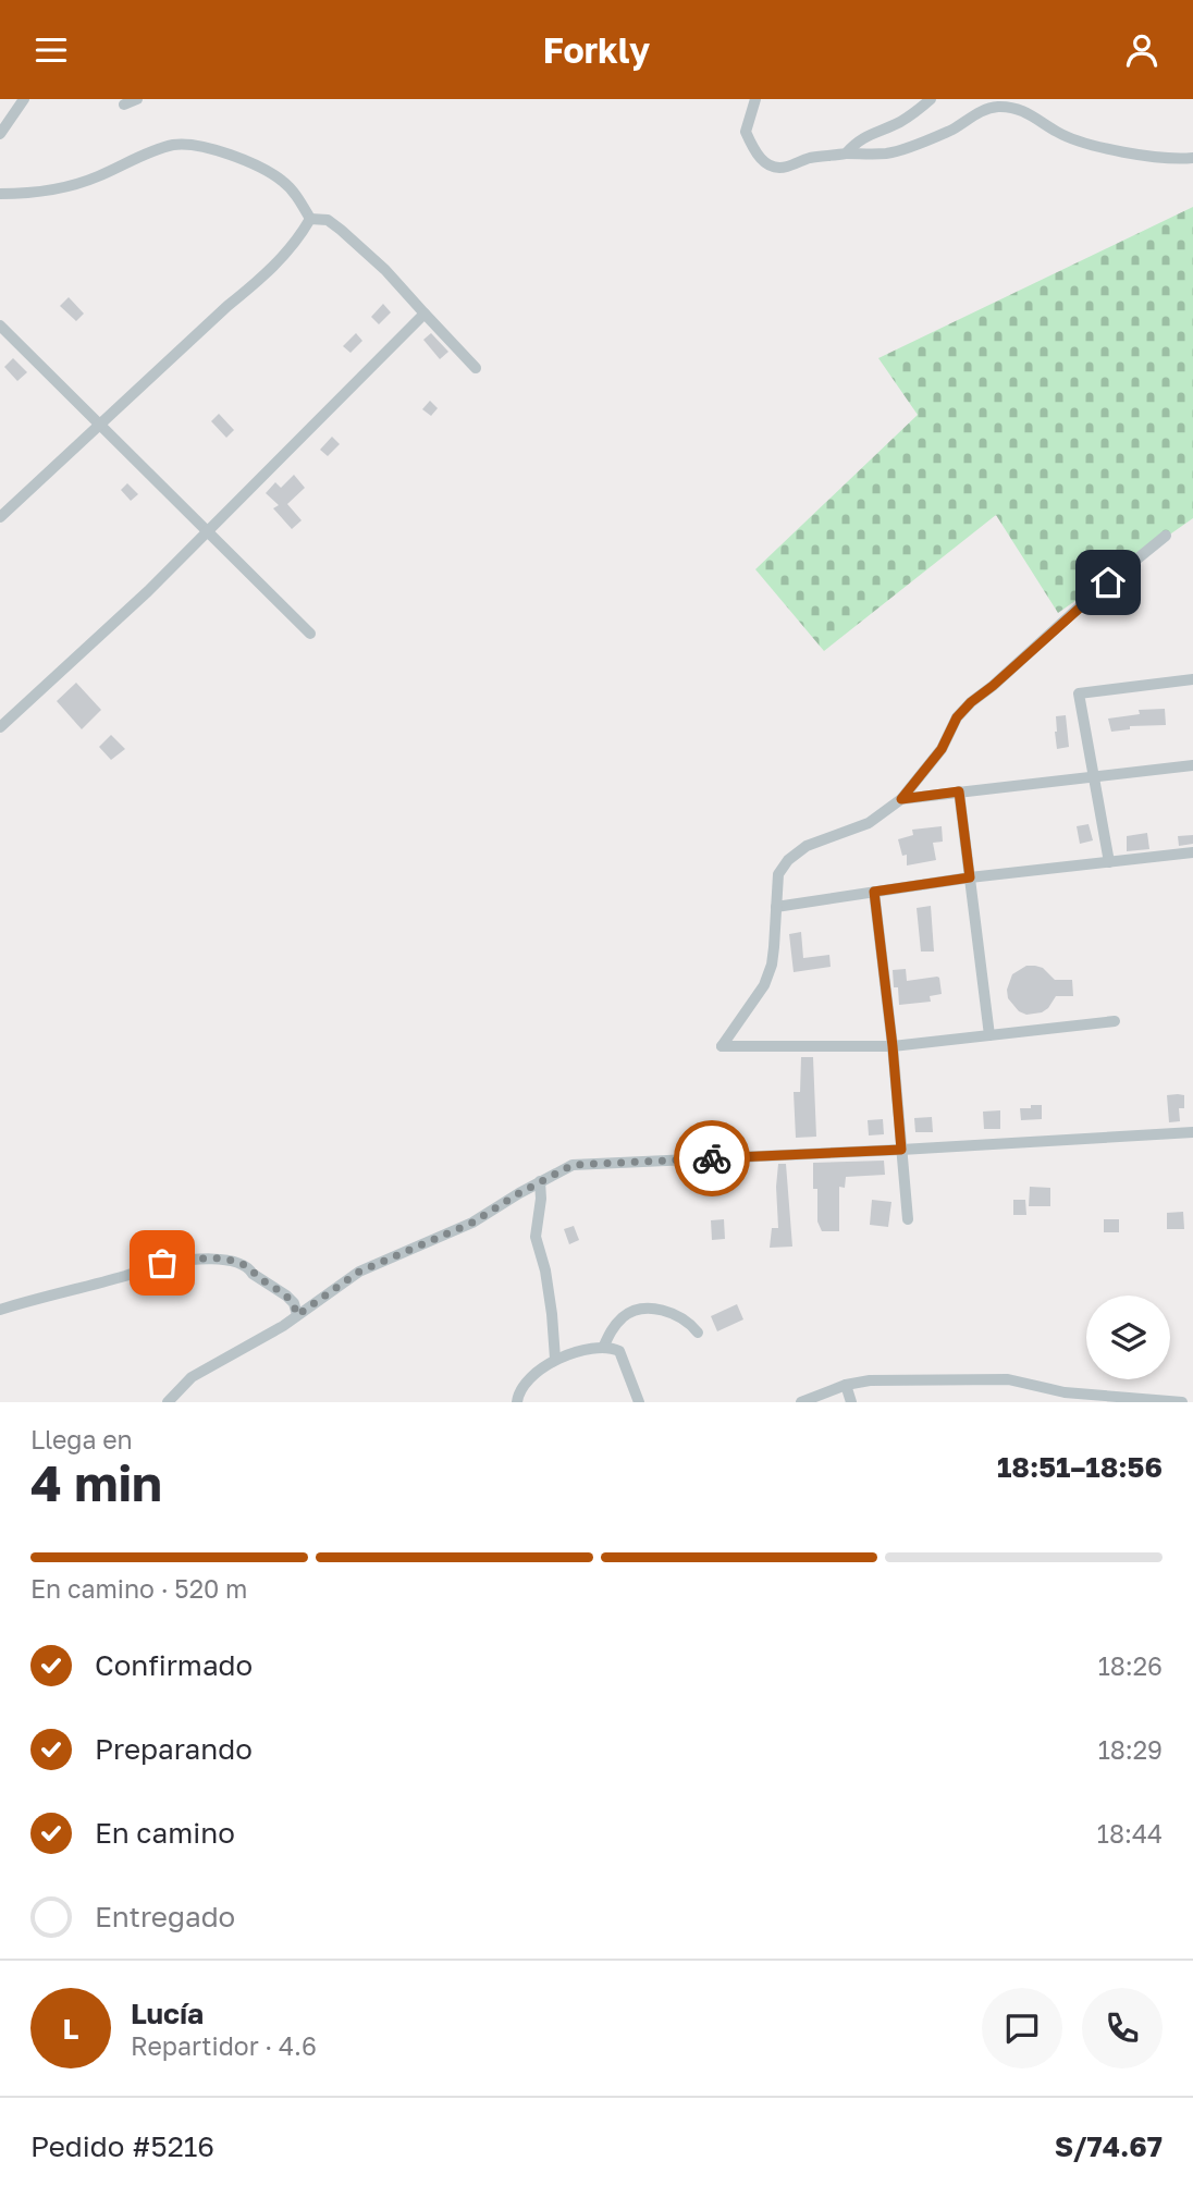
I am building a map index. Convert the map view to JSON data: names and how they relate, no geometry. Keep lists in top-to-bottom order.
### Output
{
  "page": {
    "header": "Forkly",
    "heading": ["4 min", "Llega en", "18:51–18:56"],
    "panel": [
      "Lucía",
      "Repartidor · 4.6",
      "Pedido #5216",
      "S/74.67"
    ],
    "bar": "En camino · 520 m",
    "list": [
      ["Confirmado", "18:26"],
      ["Preparando", "18:29"],
      ["En camino", "18:44"],
      "Entregado"
    ],
    "round": "L"
  }
}
